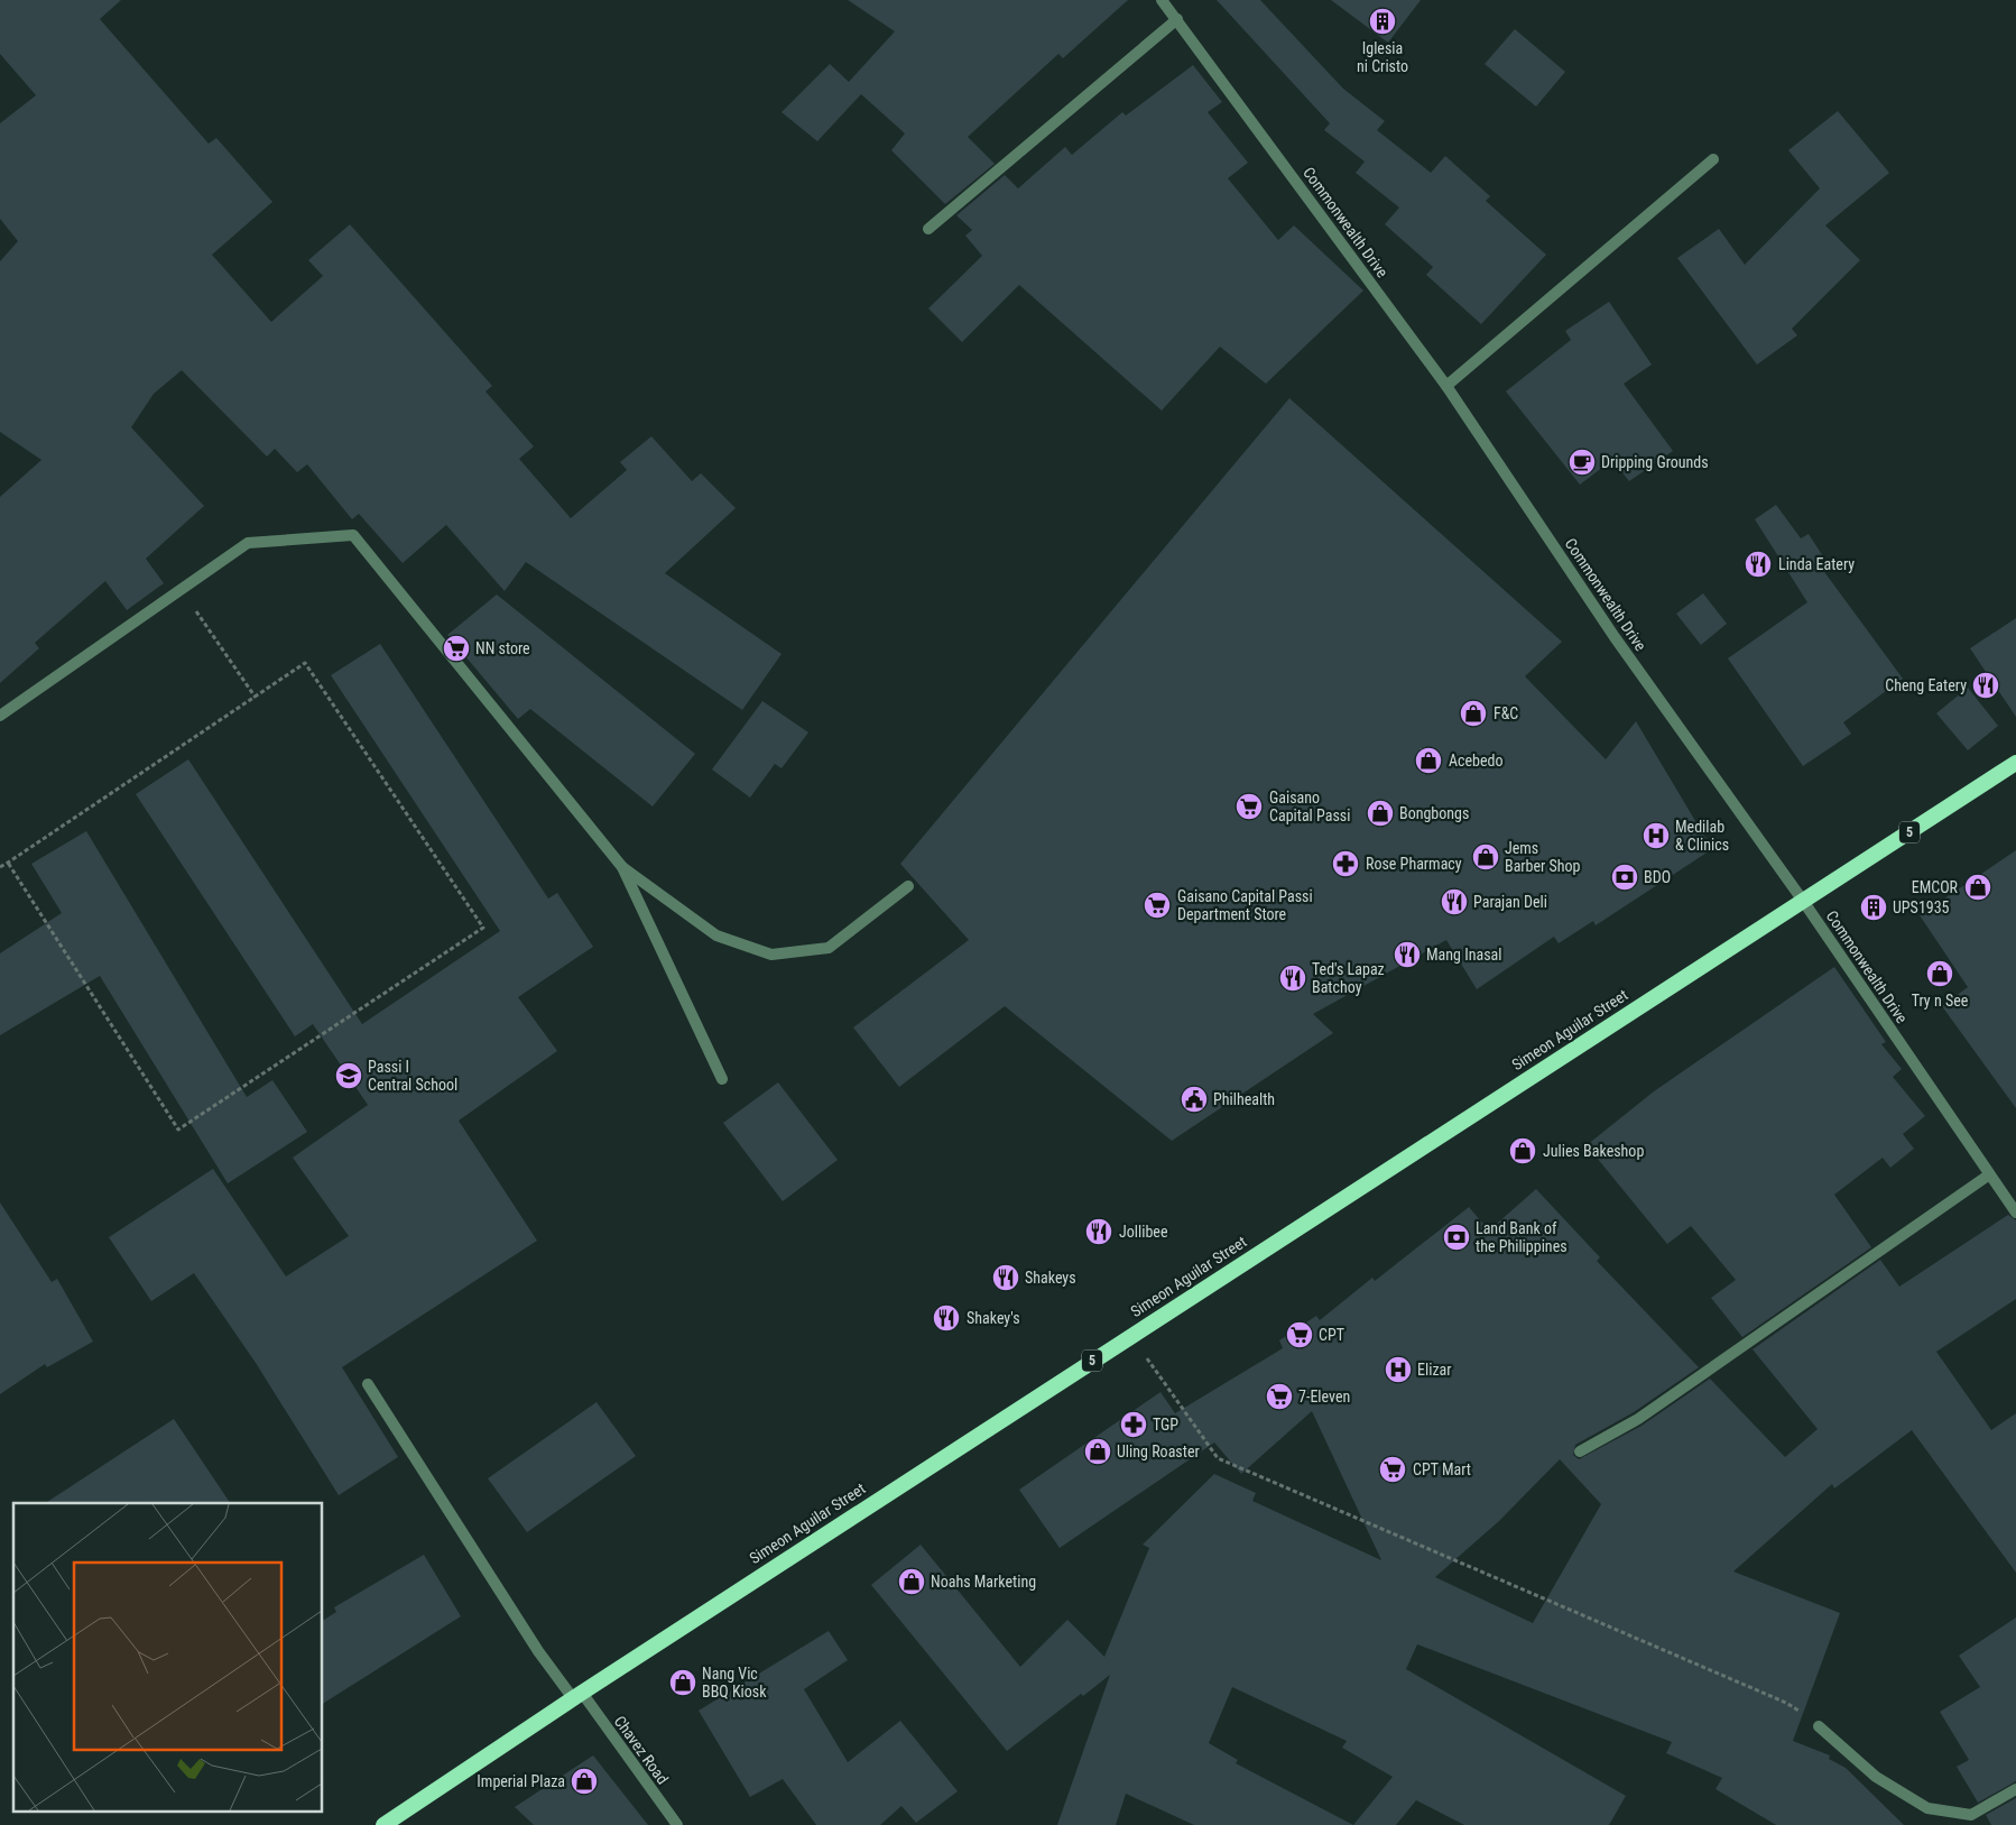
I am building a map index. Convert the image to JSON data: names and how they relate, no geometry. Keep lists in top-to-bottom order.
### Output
{
  "streets": {
    "highway": ["5", "Simeon Aguilar Street"],
    "street": ["Commonwealth Drive", "Chavez Road"]
  },
  "crossings": [
    ["Commonwealth Drive", "Simeon Aguilar Street"],
    ["Simeon Aguilar Street", "Chavez Road"]
  ],
  "places": {
    "building": ["Iglesia ni Cristo", "UPS1935"],
    "cafe": ["Dripping Grounds"],
    "restaurant": [
      "Linda Eatery",
      "Cheng Eatery",
      "Parajan Deli",
      "Mang Inasal",
      "Ted's Lapaz Batchoy",
      "Jollibee",
      "Shakeys",
      "Shakey's"
    ],
    "supermarket": [
      "NN store",
      "Gaisano Capital Passi",
      "Gaisano Capital Passi Department Store",
      "CPT",
      "7-Eleven",
      "CPT Mart"
    ],
    "shop": [
      "F&C",
      "Acebedo",
      "Bongbongs",
      "Jems Barber Shop",
      "EMCOR",
      "Try n See",
      "Julies Bakeshop",
      "Uling Roaster",
      "Noahs Marketing",
      "Nang Vic BBQ Kiosk",
      "Imperial Plaza"
    ],
    "hospital": ["Medilab & Clinics", "Elizar"],
    "pharmacy": ["Rose Pharmacy", "TGP"],
    "bank": ["BDO", "Land Bank of the Philippines"],
    "school or university": ["Passi I Central School"],
    "public building": ["Philhealth"]
  }
}
